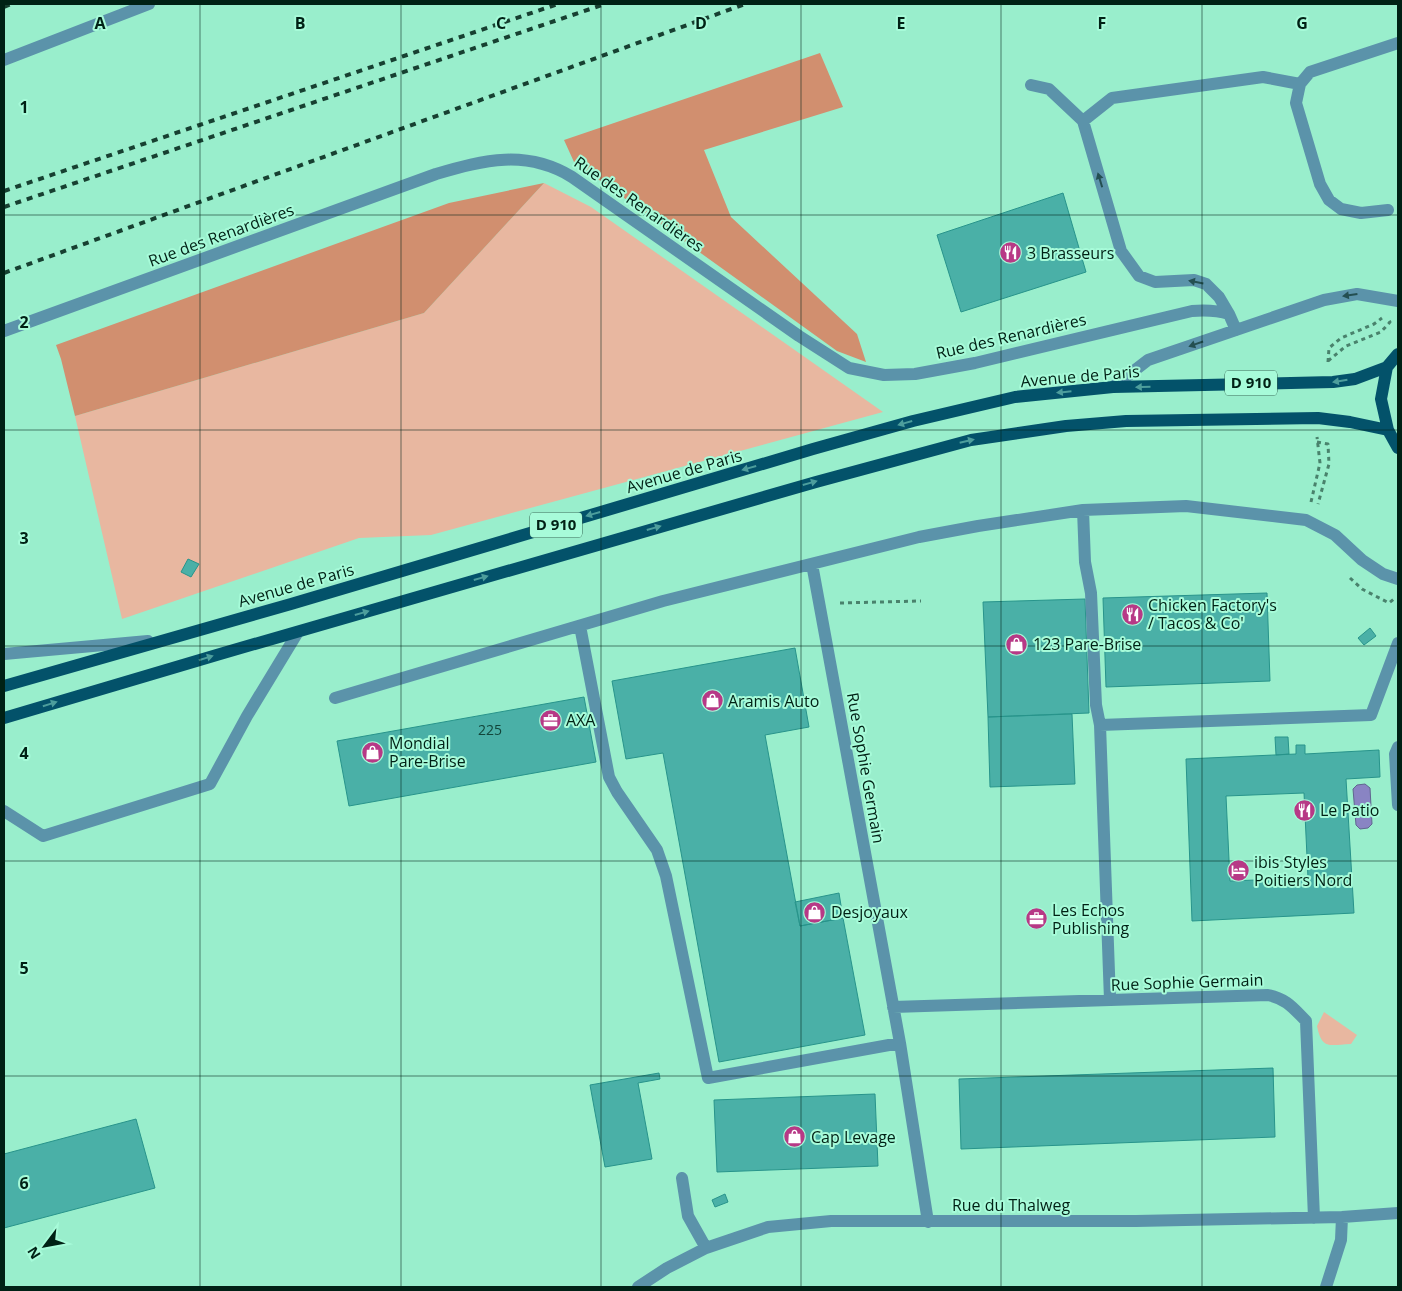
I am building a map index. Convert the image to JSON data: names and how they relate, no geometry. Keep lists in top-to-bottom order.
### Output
{
  "streets": {
    "main road": ["Avenue de Paris", "D 910"],
    "street": ["Rue des Renardières", "Rue Sophie Germain", "Rue du Thalweg"]
  },
  "crossings": [
    ["Rue Sophie Germain", "Rue du Thalweg"]
  ],
  "places": {
    "restaurant": ["3 Brasseurs", "Chicken Factory's / Tacos & Co'", "Le Patio"],
    "shop": [
      "123 Pare-Brise",
      "Aramis Auto",
      "Mondial Pare-Brise",
      "Desjoyaux",
      "Cap Levage"
    ],
    "office": ["AXA", "Les Echos Publishing"],
    "hotel": ["ibis Styles Poitiers Nord"]
  },
  "house_numbers": ["225"],
  "north": "bottom left",
  "grid": {
    "columns": [
      "A",
      "B",
      "C",
      "D",
      "E",
      "F",
      "G"
    ],
    "rows": [
      "1",
      "2",
      "3",
      "4",
      "5",
      "6"
    ]
  }
}
